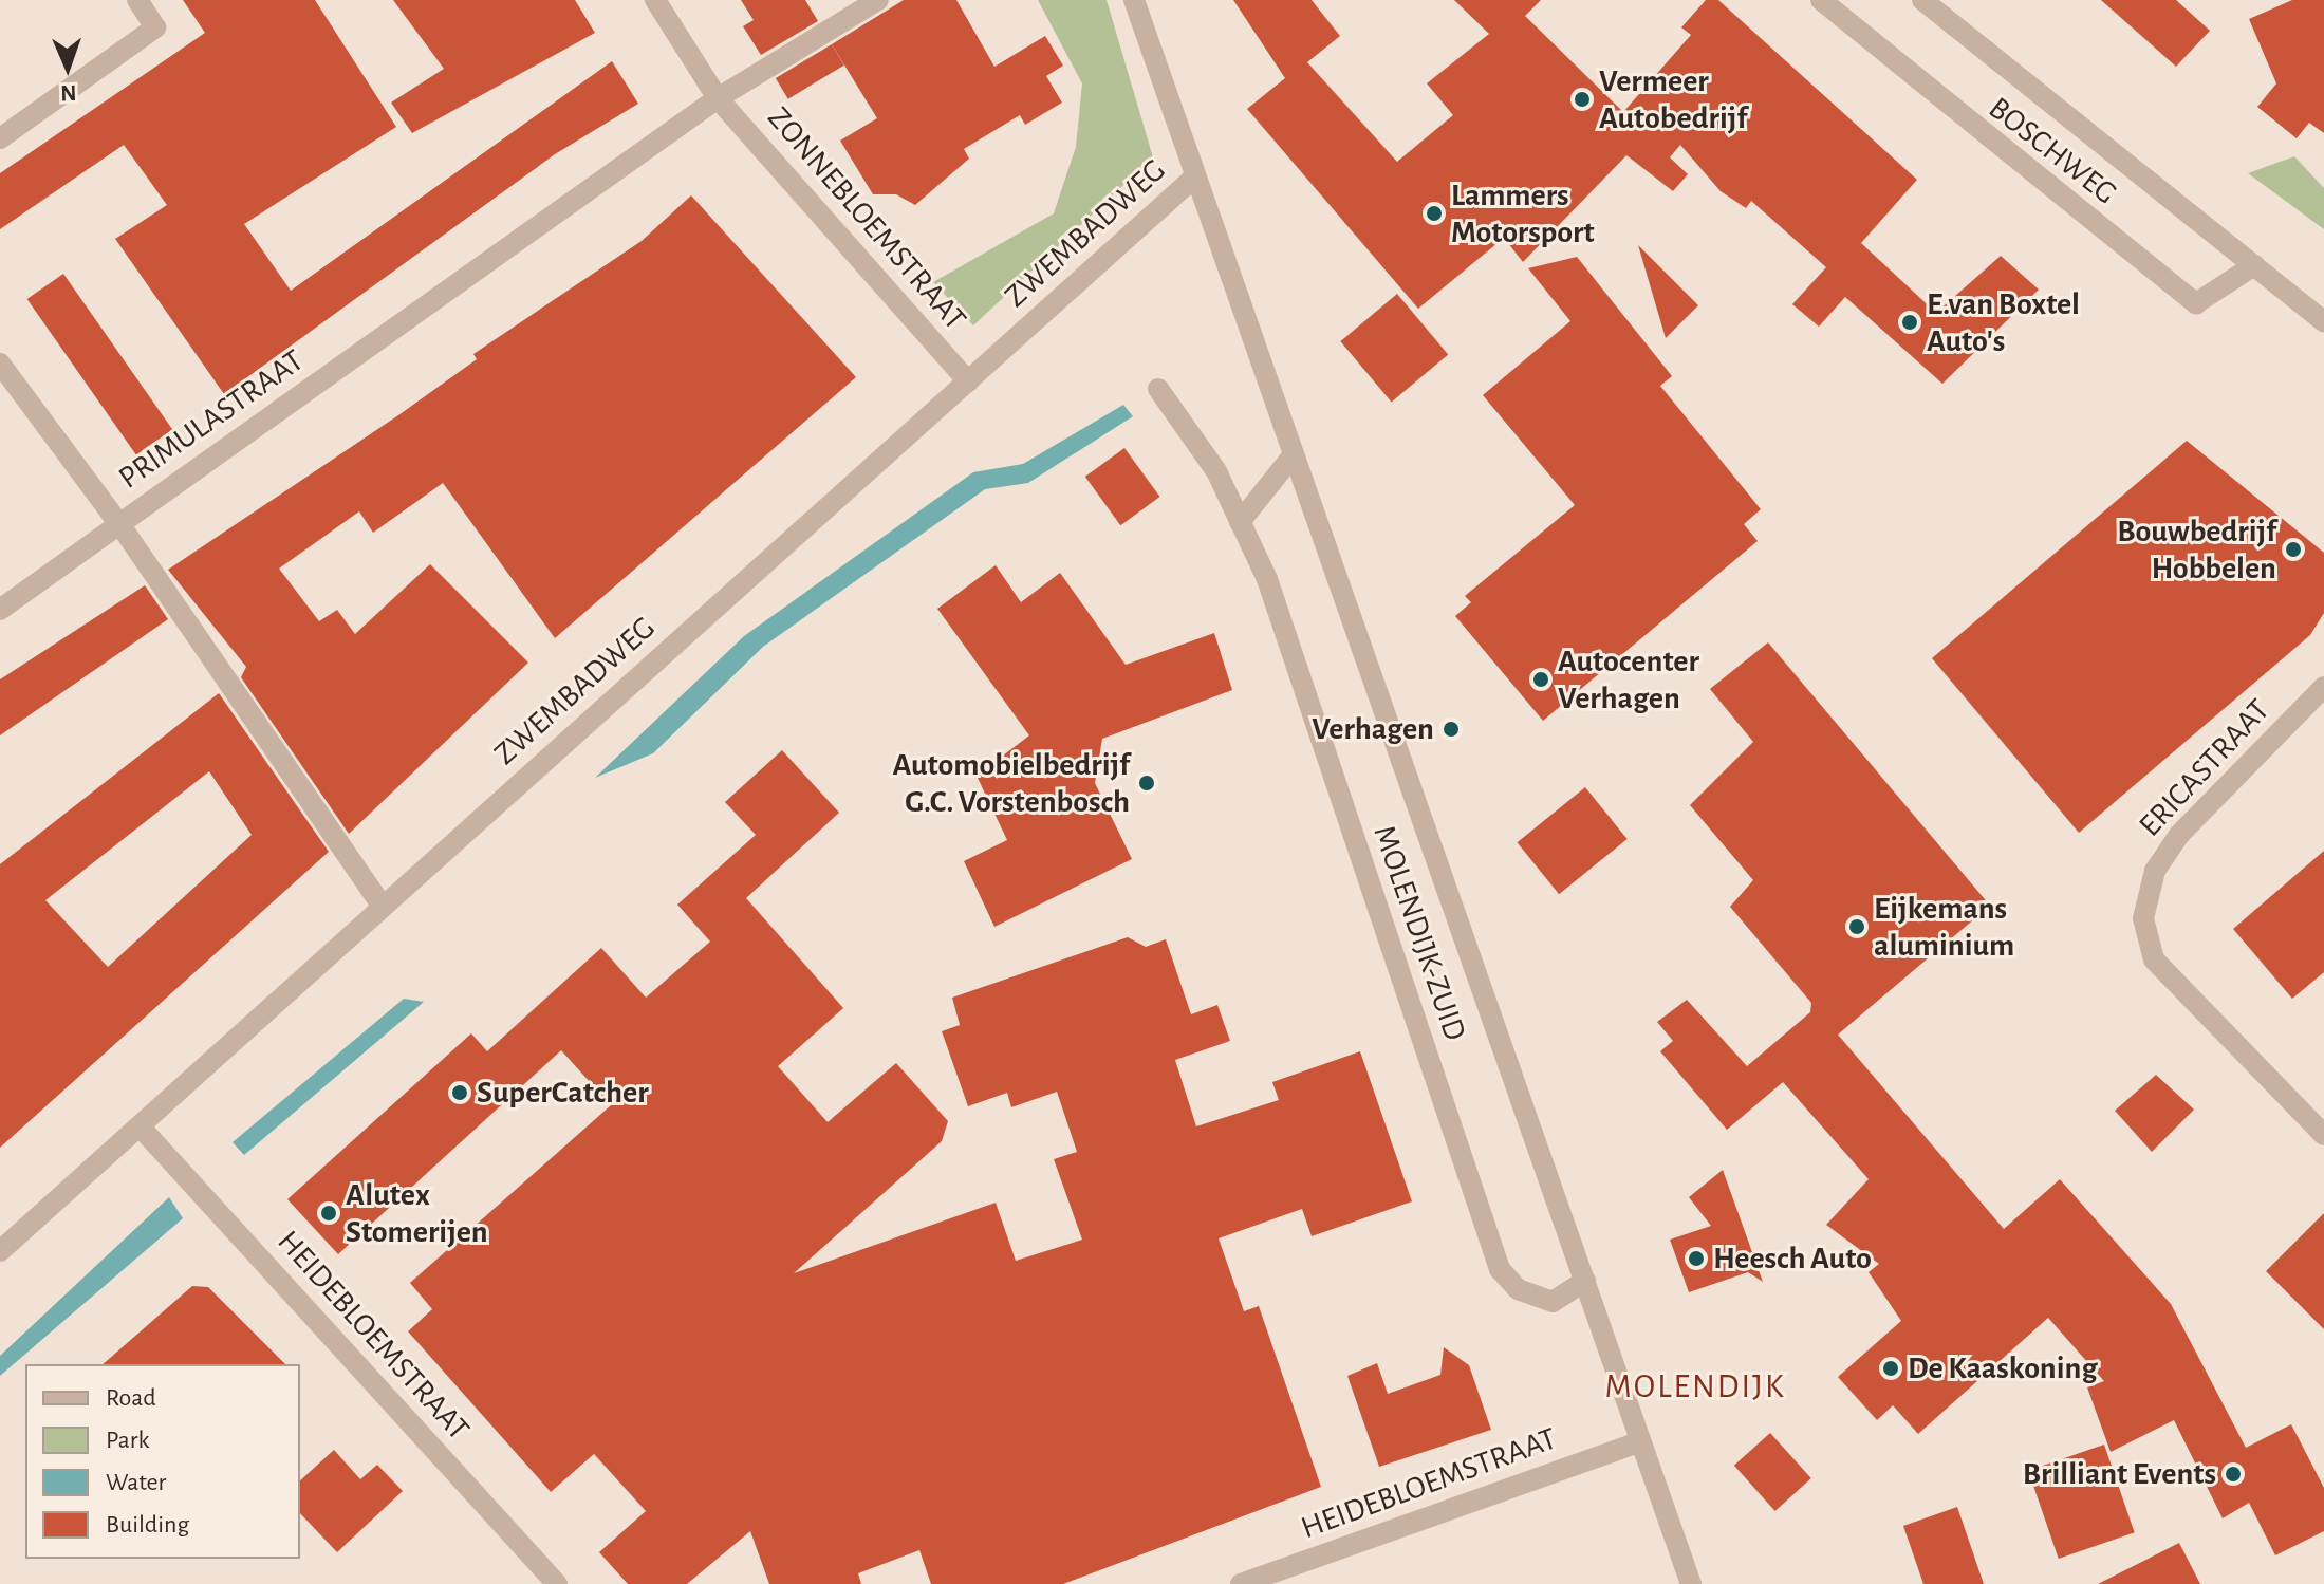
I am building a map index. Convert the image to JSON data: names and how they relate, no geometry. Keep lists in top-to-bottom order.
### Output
{
  "streets": {
    "street": [
      "BOSCHWEG",
      "ZONNEBLOEMSTRAAT",
      "ZWEMBADWEG",
      "PRIMULASTRAAT",
      "ERICASTRAAT",
      "MOLENDIJK-ZUID",
      "HEIDEBLOEMSTRAAT"
    ]
  },
  "crossings": [
    ["ZONNEBLOEMSTRAAT", "ZWEMBADWEG"],
    ["ZONNEBLOEMSTRAAT", "PRIMULASTRAAT"],
    ["ZWEMBADWEG", "PRIMULASTRAAT"],
    ["ZWEMBADWEG", "MOLENDIJK-ZUID"],
    ["ZWEMBADWEG", "HEIDEBLOEMSTRAAT"],
    ["MOLENDIJK-ZUID", "HEIDEBLOEMSTRAAT"]
  ],
  "districts": ["MOLENDIJK"],
  "places": [
    "Vermeer Autobedrijf",
    "Lammers Motorsport",
    "E.van Boxtel Auto's",
    "Bouwbedrijf Hobbelen",
    "Autocenter Verhagen",
    "Verhagen",
    "Automobielbedrijf G.C. Vorstenbosch",
    "Eijkemans aluminium",
    "SuperCatcher",
    "Alutex Stomerijen",
    "Heesch Auto",
    "De Kaaskoning",
    "Brilliant Events"
  ],
  "legend": [
    "Road",
    "Park",
    "Water",
    "Building"
  ],
  "north": "bottom"
}
